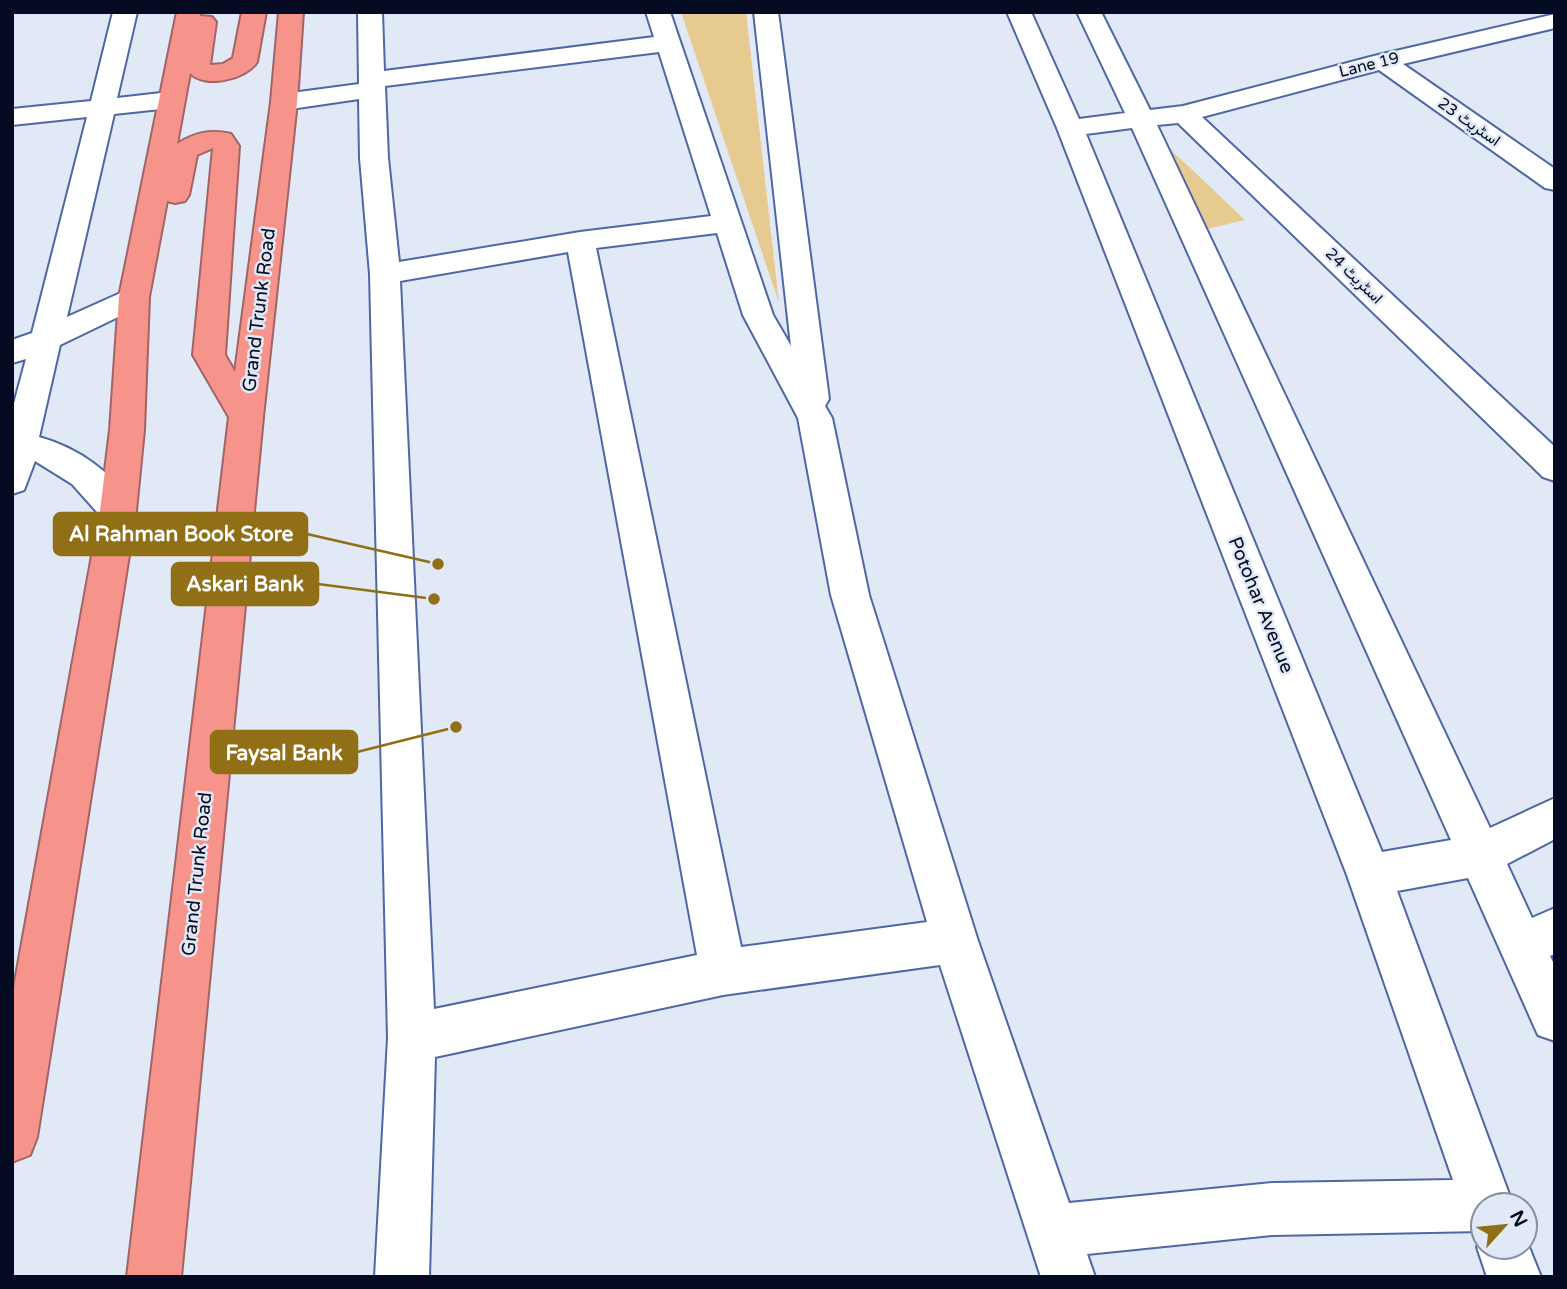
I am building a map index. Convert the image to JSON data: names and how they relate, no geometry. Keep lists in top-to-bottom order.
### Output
{
  "streets": {
    "highway": ["Grand Trunk Road"],
    "street": [
      "Lane 19",
      "اسٹریٹ 23",
      "اسٹریٹ 24",
      "Potohar Avenue"
    ]
  },
  "crossings": [
    ["Lane 19", "اسٹریٹ 23"],
    ["Lane 19", "اسٹریٹ 24"]
  ],
  "places": ["Al Rahman Book Store", "Askari Bank", "Faysal Bank"],
  "north": "top right"
}
